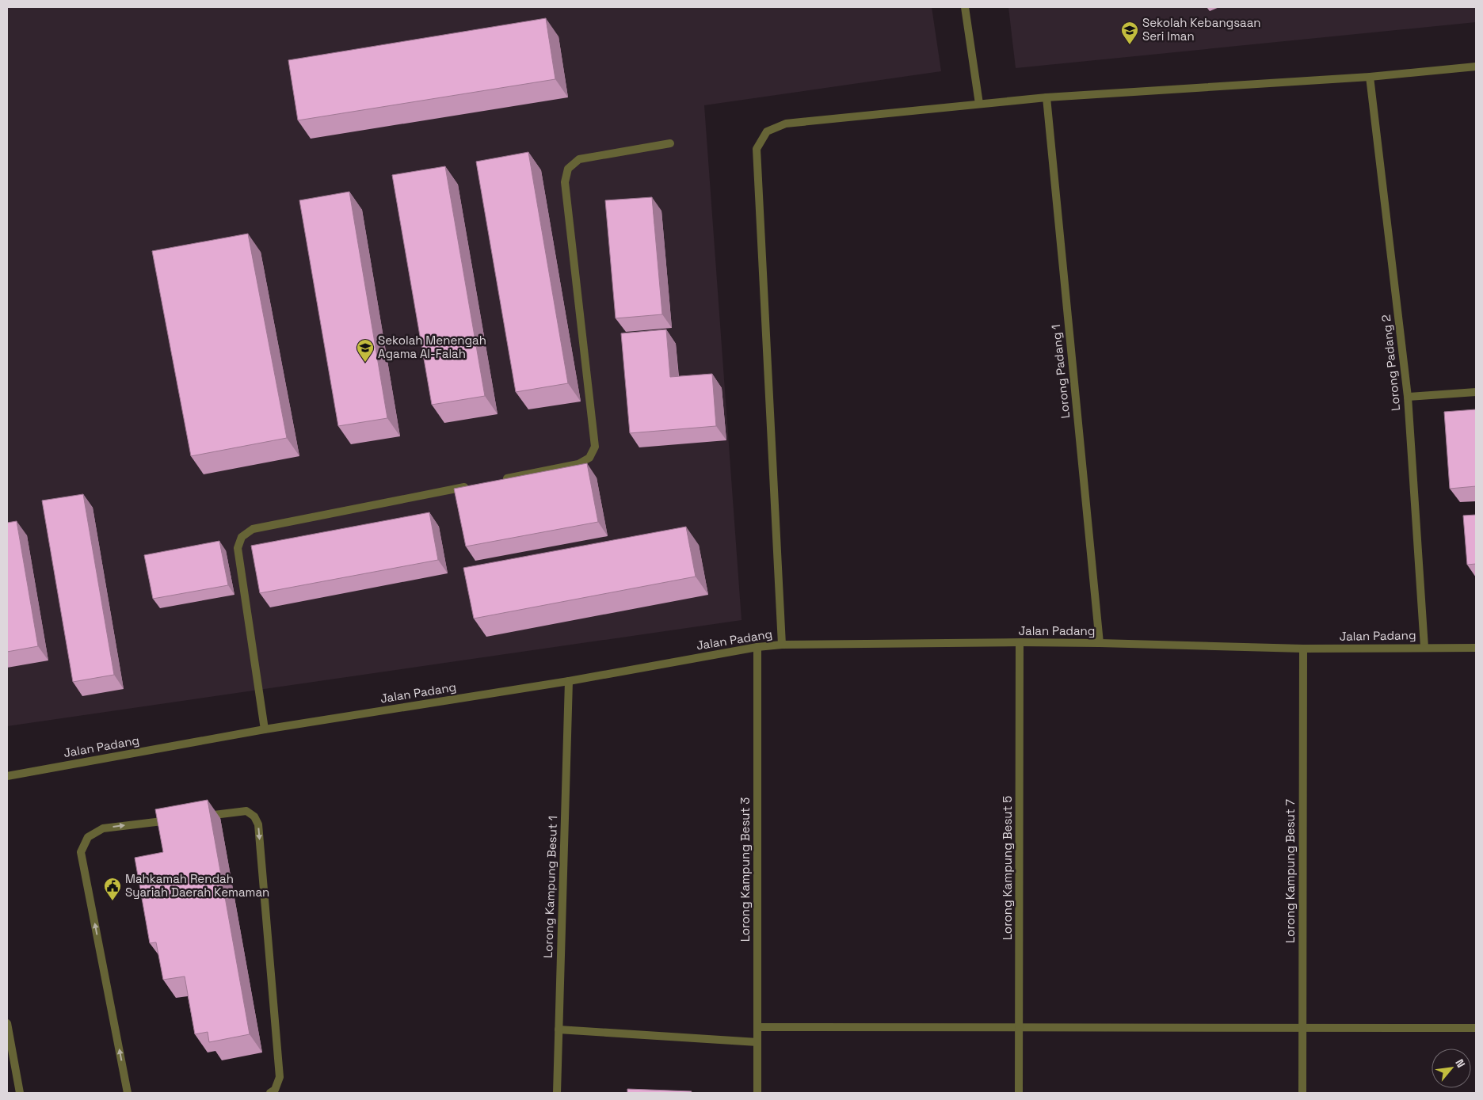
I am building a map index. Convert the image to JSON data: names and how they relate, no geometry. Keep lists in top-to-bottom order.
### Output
{
  "streets": {
    "street": [
      "Lorong Padang 2",
      "Lorong Padang 1",
      "Jalan Padang",
      "Lorong Kampung Besut 5",
      "Lorong Kampung Besut 3",
      "Lorong Kampung Besut 7",
      "Lorong Kampung Besut 1"
    ]
  },
  "crossings": [
    ["Lorong Padang 2", "Jalan Padang"],
    ["Lorong Padang 1", "Jalan Padang"],
    ["Jalan Padang", "Lorong Kampung Besut 5"],
    ["Jalan Padang", "Lorong Kampung Besut 3"],
    ["Jalan Padang", "Lorong Kampung Besut 7"],
    ["Jalan Padang", "Lorong Kampung Besut 1"]
  ],
  "places": {
    "school or university": ["Sekolah Kebangsaan Seri Iman", "Sekolah Menengah Agama Al-Falah"],
    "public building": ["Mahkamah Rendah Syariah Daerah Kemaman"]
  },
  "north": "top right"
}
